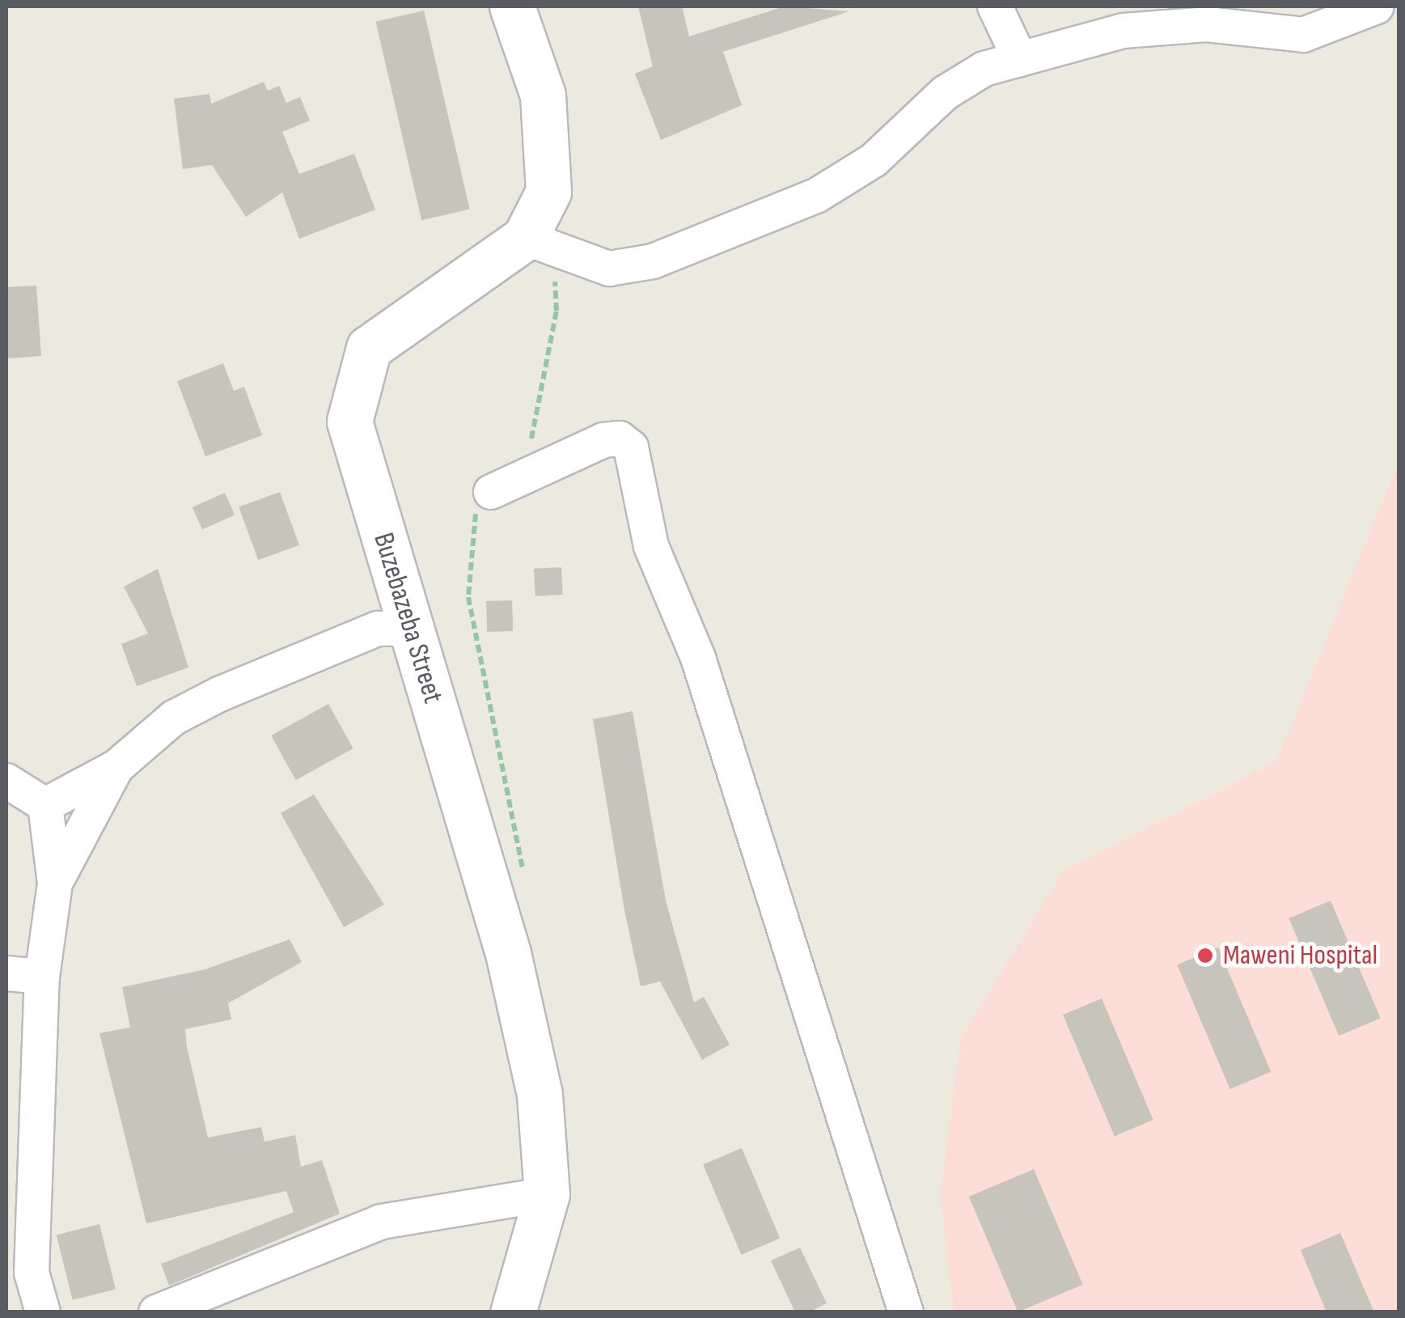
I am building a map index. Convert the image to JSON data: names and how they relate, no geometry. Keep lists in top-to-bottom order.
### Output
{
  "streets": {
    "street": ["Buzebazeba Street"]
  },
  "places": ["Maweni Hospital"]
}
